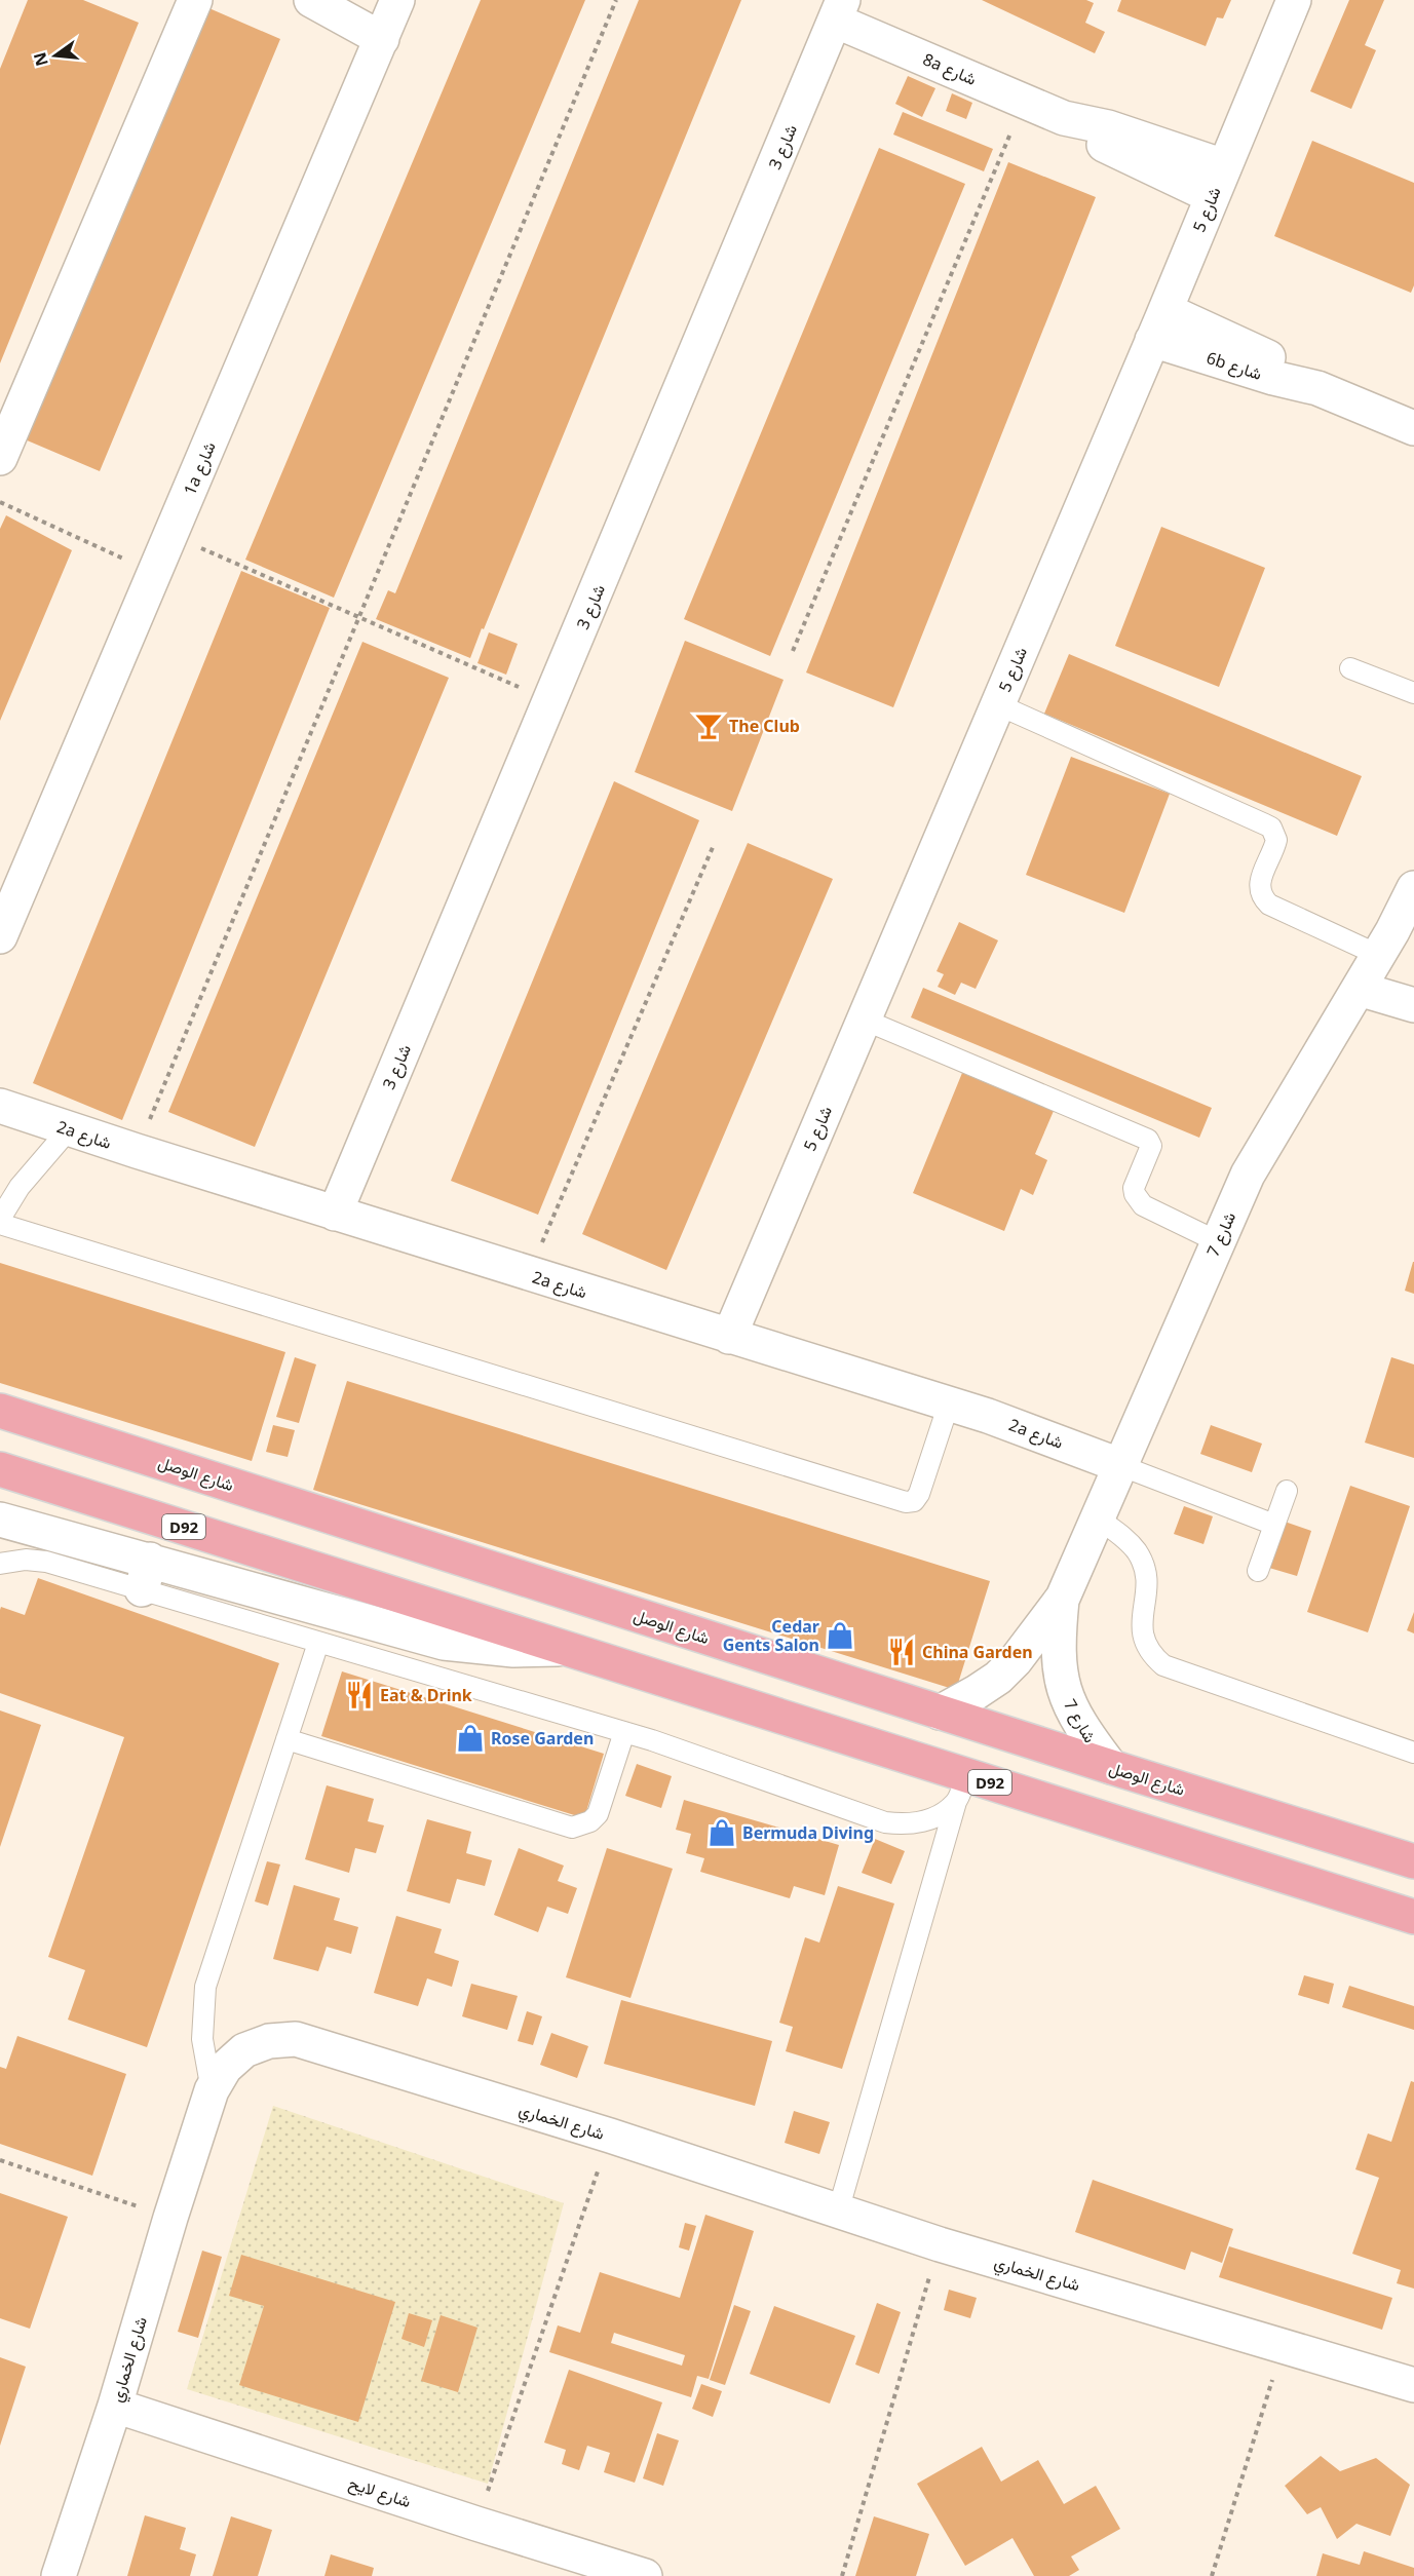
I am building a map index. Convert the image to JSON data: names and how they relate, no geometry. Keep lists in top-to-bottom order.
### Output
{
  "streets": {
    "main road": ["شارع الوصل", "D92"],
    "street": [
      "8a شارع",
      "شارع 3",
      "شارع 5",
      "6b شارع",
      "1a شارع",
      "2a شارع",
      "شارع 7",
      "شارع الخماري",
      "شارع لايح"
    ]
  },
  "crossings": [
    ["8a شارع", "شارع 3"],
    ["8a شارع", "شارع 5"],
    ["شارع 3", "2a شارع"],
    ["شارع 5", "6b شارع"],
    ["شارع 5", "2a شارع"],
    ["2a شارع", "شارع 7"],
    ["شارع 7", "شارع الوصل"],
    ["شارع الخماري", "شارع لايح"]
  ],
  "places": {
    "bar": ["The Club"],
    "shop": ["Cedar Gents Salon", "Rose Garden", "Bermuda Diving"],
    "restaurant": ["China Garden", "Eat & Drink"]
  },
  "north": "left"
}
